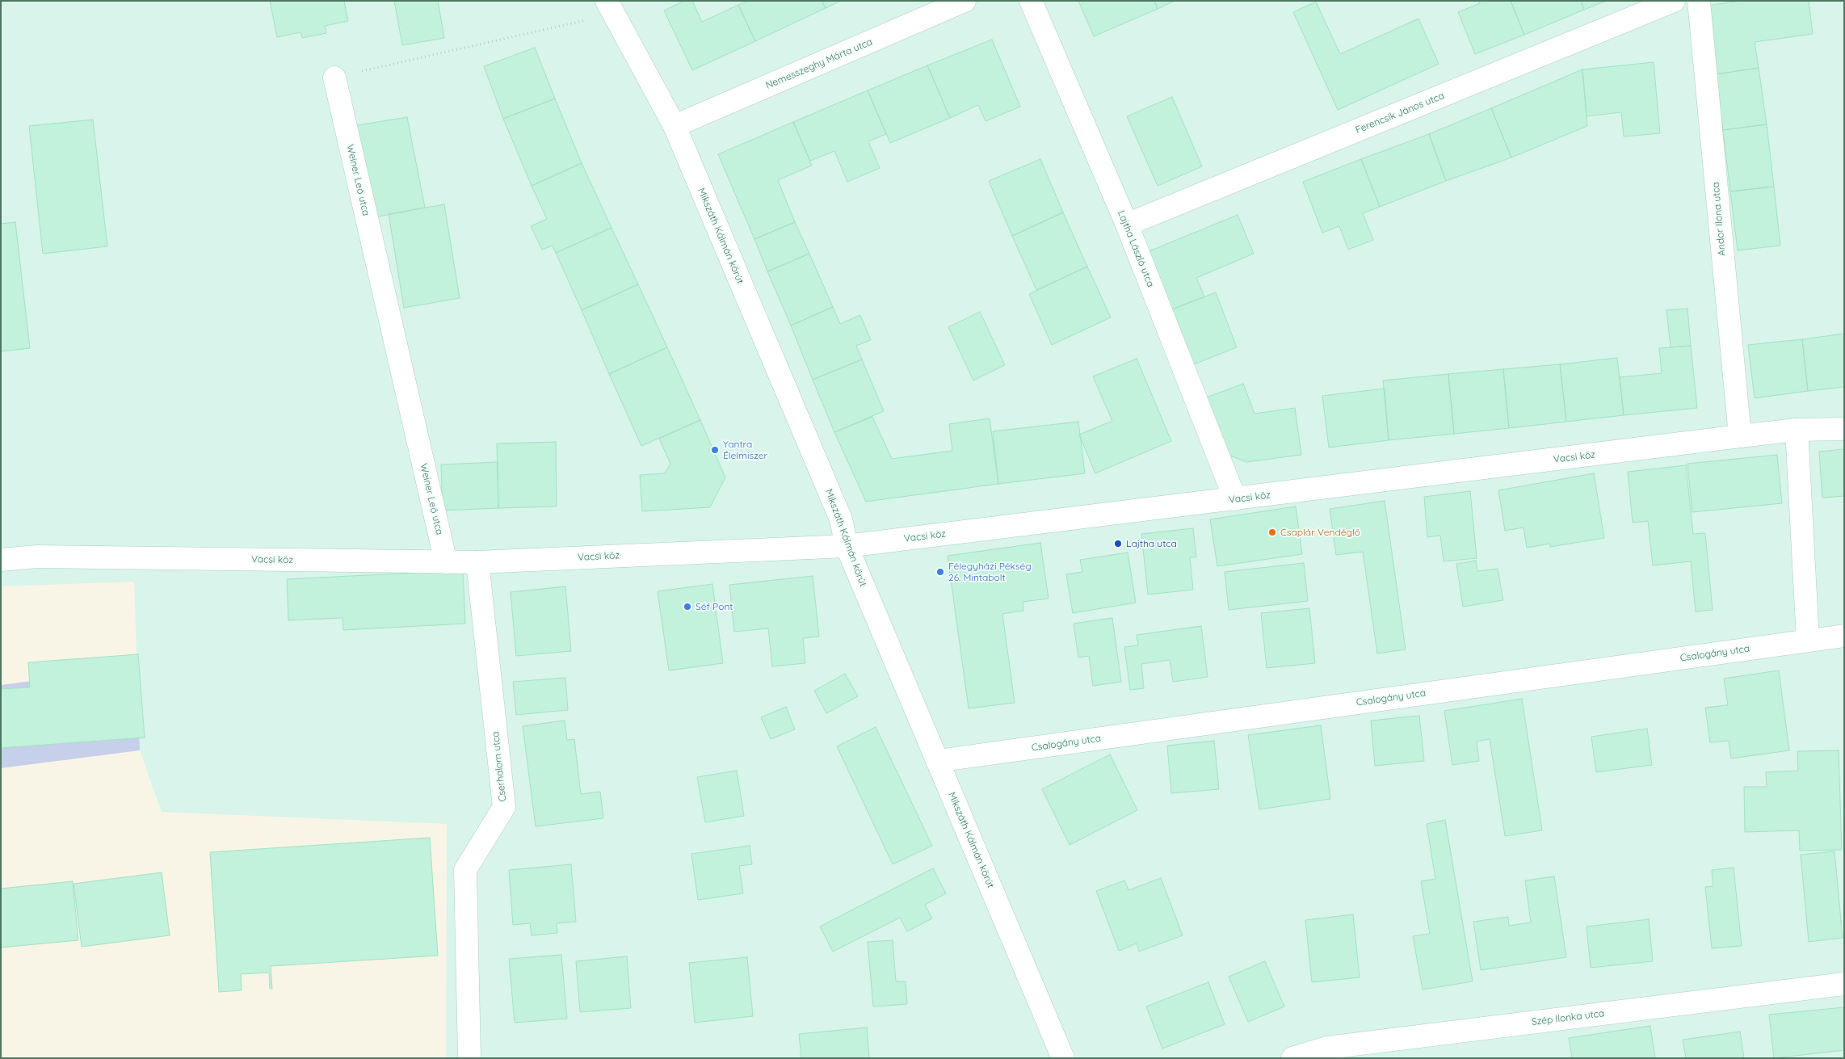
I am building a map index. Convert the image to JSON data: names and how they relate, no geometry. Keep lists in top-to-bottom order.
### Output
{
  "streets": {
    "street": [
      "Nemesszeghy Márta utca",
      "Ferencsik János utca",
      "Weiner Leó utca",
      "Andor Ilona utca",
      "Mikszáth Kálmán körút",
      "Lajtha László utca",
      "Vacsi köz",
      "Csalogány utca",
      "Cserhalom utca",
      "Szép Ilonka utca"
    ]
  },
  "crossings": [
    ["Nemesszeghy Márta utca", "Mikszáth Kálmán körút"],
    ["Ferencsik János utca", "Lajtha László utca"],
    ["Weiner Leó utca", "Vacsi köz"],
    ["Andor Ilona utca", "Vacsi köz"],
    ["Mikszáth Kálmán körút", "Vacsi köz"],
    ["Mikszáth Kálmán körút", "Csalogány utca"],
    ["Lajtha László utca", "Vacsi köz"],
    ["Vacsi köz", "Cserhalom utca"]
  ],
  "places": [
    "Yantra Élelmiszer",
    "Csaplár Vendéglő",
    "Lajtha utca",
    "Félegyházi Pékség 26. Mintabolt",
    "Séf Pont"
  ]
}
